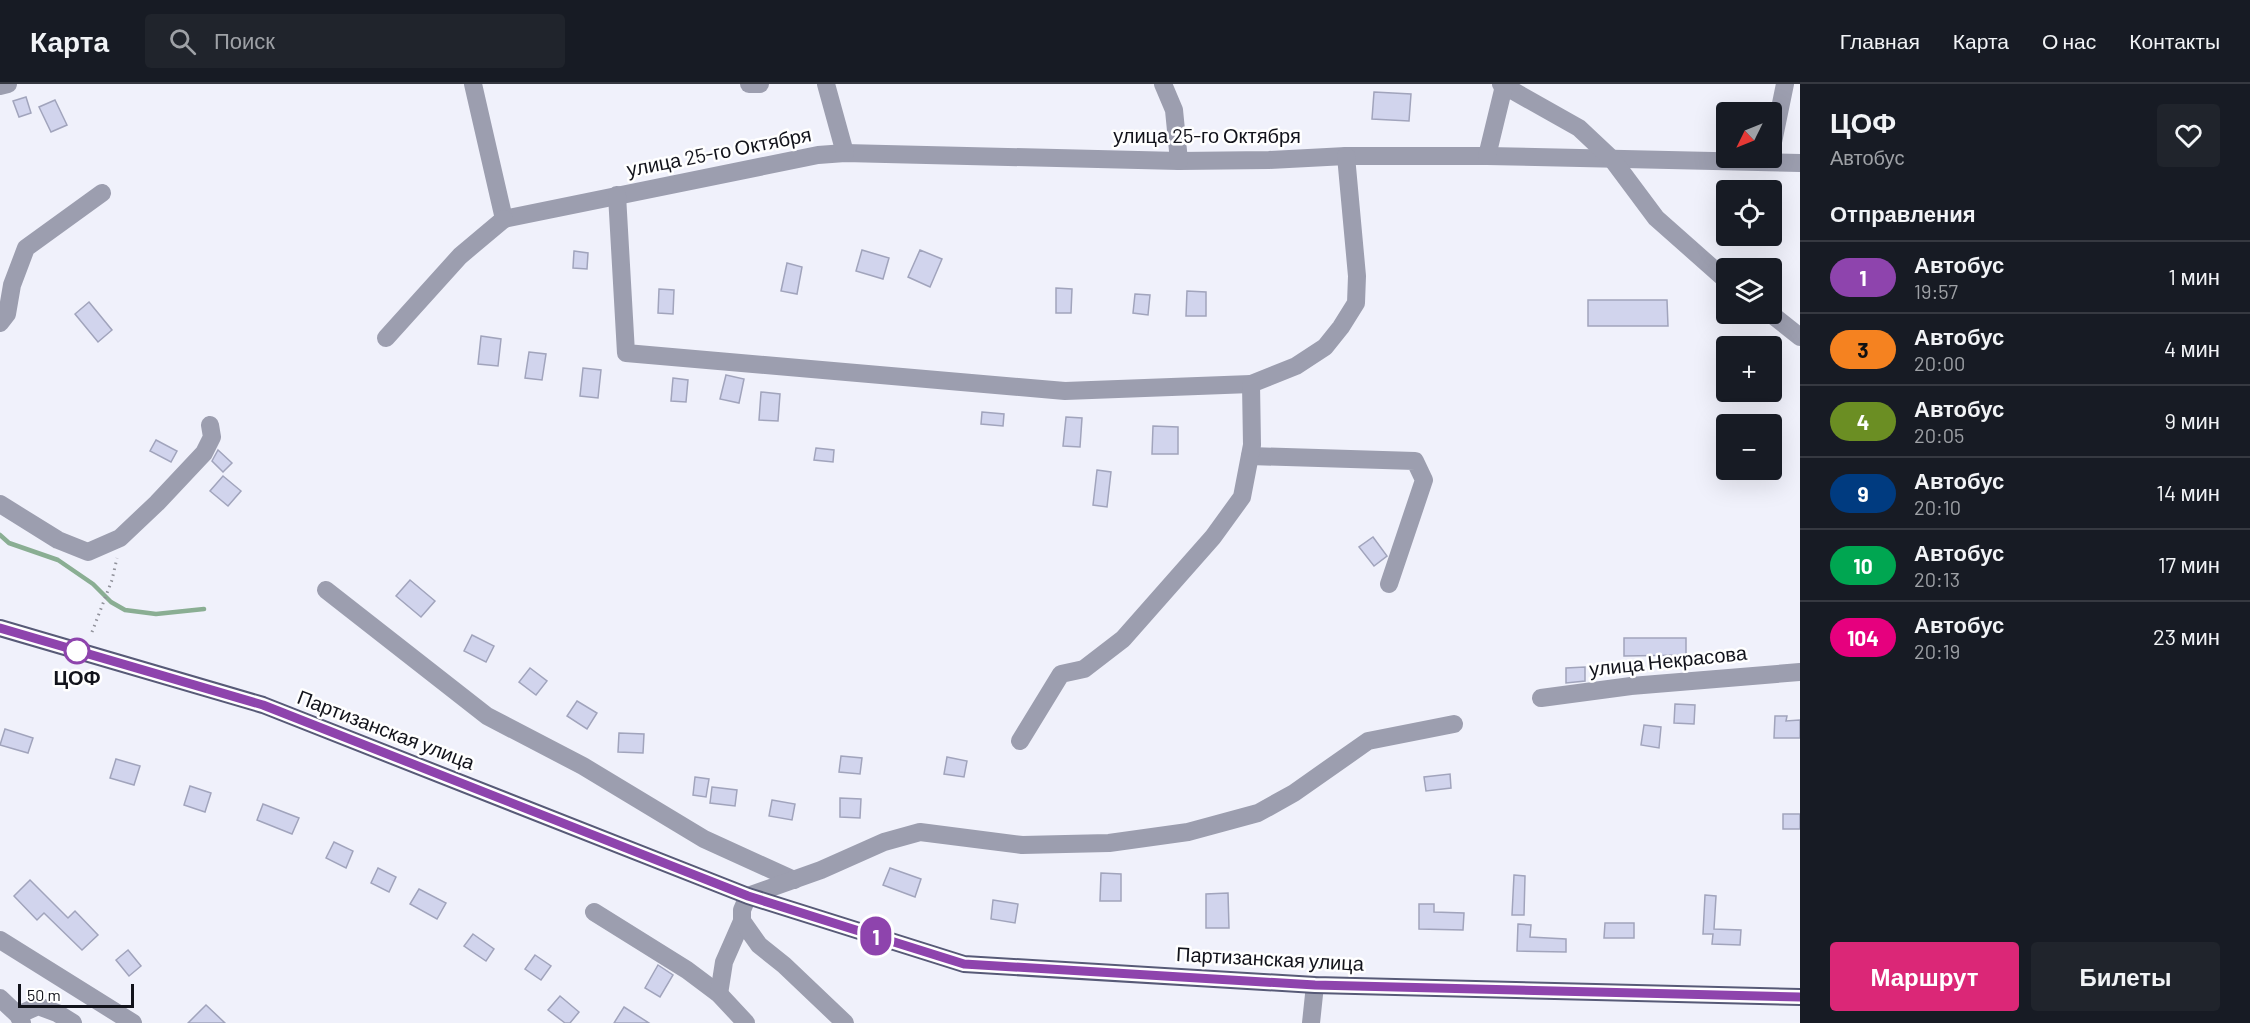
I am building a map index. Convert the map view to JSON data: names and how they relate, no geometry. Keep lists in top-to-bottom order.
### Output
{
  "streets": {
    "main road": ["Партизанская улица"],
    "street": ["улица 25-го Октября", "улица Некрасова"]
  },
  "places": ["ЦОФ"],
  "lines": ["bus line 1"],
  "scale_bar": "50 m",
  "north": "bottom left",
  "page": {
    "header": "Карта",
    "search": "Поиск",
    "nav": [
      "Главная",
      "Карта",
      "О нас",
      "Контакты"
    ],
    "on_map": "1",
    "heading": [
      ["ЦОФ", "Автобус"],
      "Отправления"
    ],
    "map_buttons": ["+", "−"],
    "list": [
      {
        "mark": "1",
        "name": "Автобус",
        "note": "19:57",
        "value": "1 мин"
      },
      {
        "mark": "3",
        "name": "Автобус",
        "note": "20:00",
        "value": "4 мин"
      },
      {
        "mark": "4",
        "name": "Автобус",
        "note": "20:05",
        "value": "9 мин"
      },
      {
        "mark": "9",
        "name": "Автобус",
        "note": "20:10",
        "value": "14 мин"
      },
      {
        "mark": "10",
        "name": "Автобус",
        "note": "20:13",
        "value": "17 мин"
      },
      {
        "mark": "104",
        "name": "Автобус",
        "note": "20:19",
        "value": "23 мин"
      }
    ],
    "buttons": ["Маршрут", "Билеты"],
    "scale": "50 m"
  }
}
